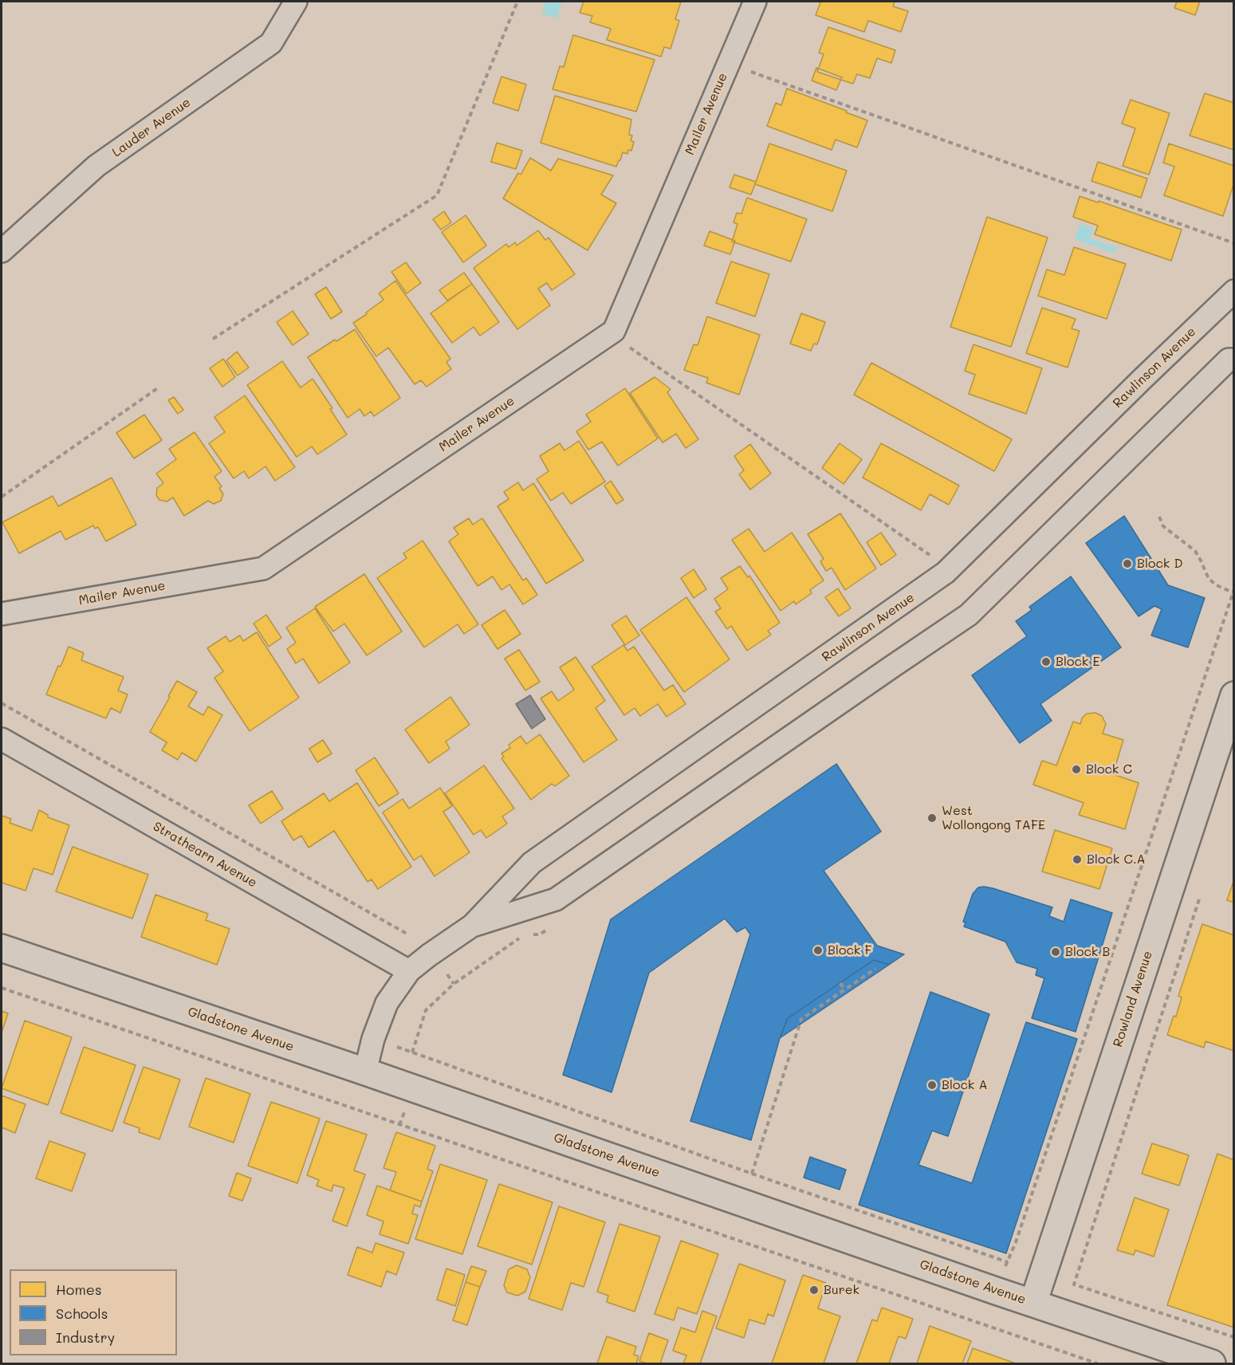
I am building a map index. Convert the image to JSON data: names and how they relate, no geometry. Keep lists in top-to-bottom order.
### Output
{
  "streets": {
    "main road": ["Rowland Avenue", "Gladstone Avenue"],
    "street": [
      "Mailer Avenue",
      "Lauder Avenue",
      "Rawlinson Avenue",
      "Strathearn Avenue"
    ]
  },
  "crossings": [
    ["Rawlinson Avenue", "Strathearn Avenue"],
    ["Rawlinson Avenue", "Gladstone Avenue"],
    ["Rowland Avenue", "Gladstone Avenue"]
  ],
  "places": [
    "Block D",
    "Block E",
    "Block C",
    "West Wollongong TAFE",
    "Block C.A",
    "Block F",
    "Block B",
    "Block A",
    "Burek"
  ],
  "legend": ["Homes", "Schools", "Industry"]
}
